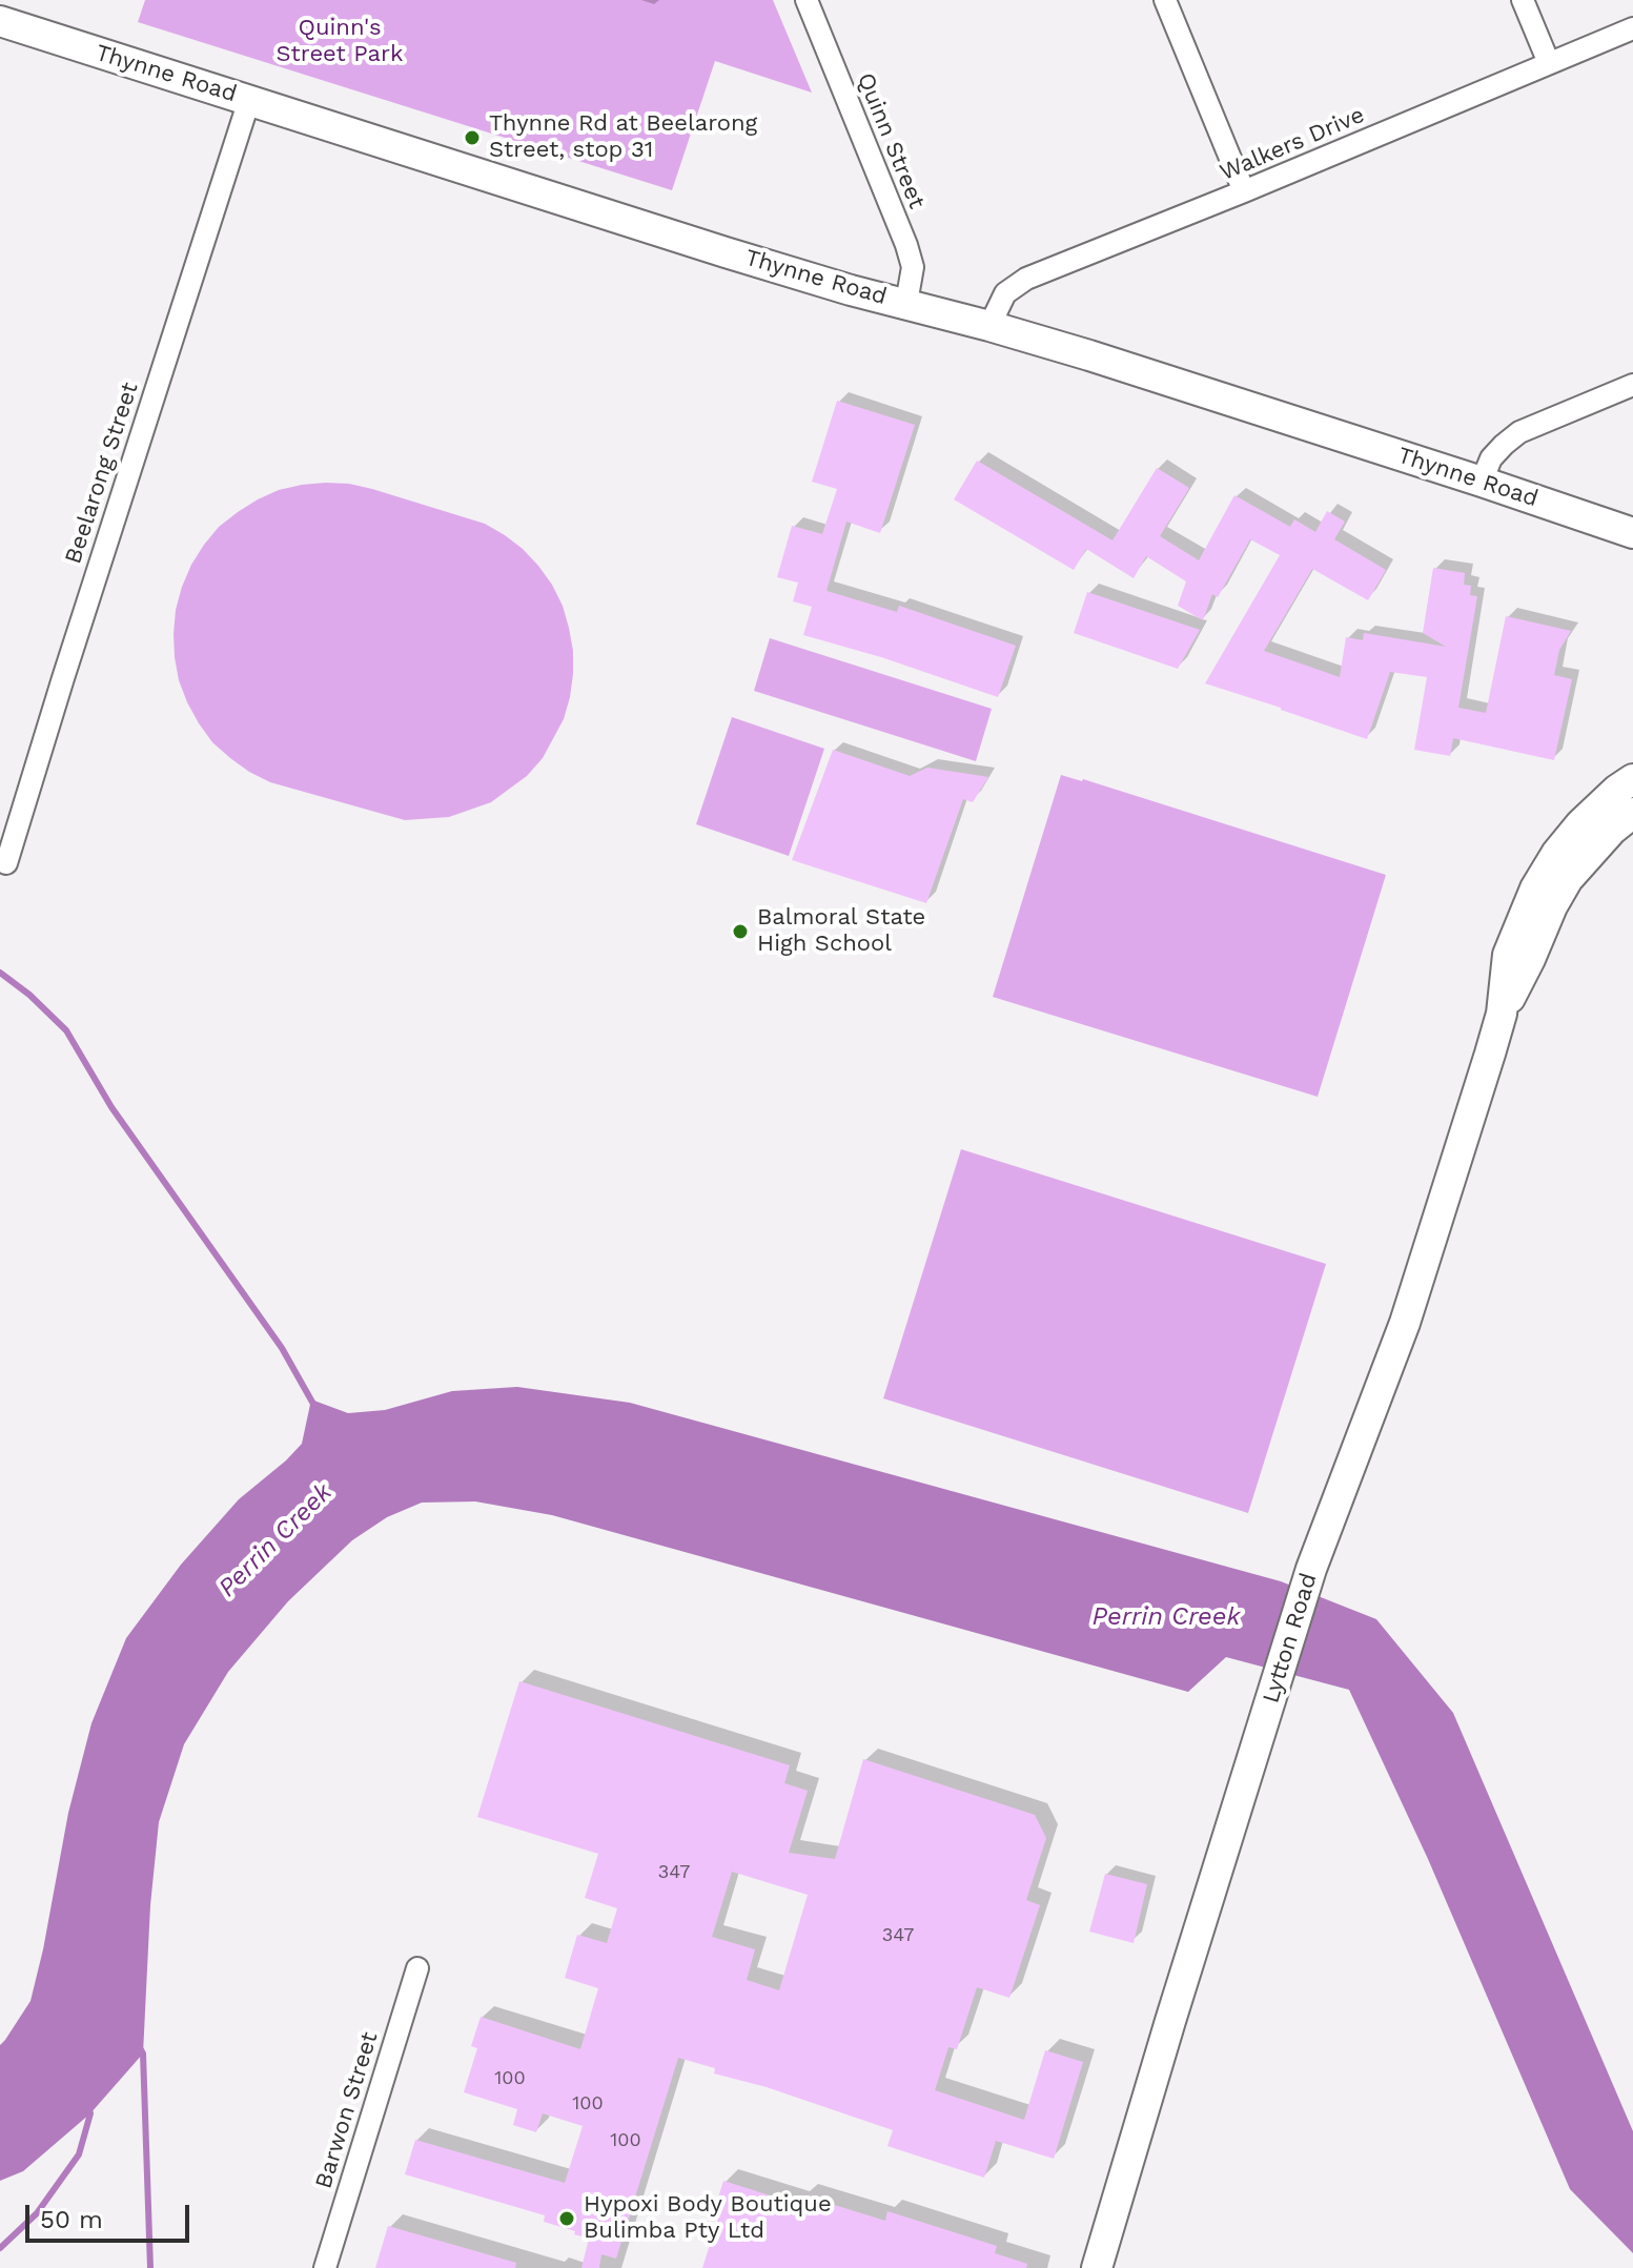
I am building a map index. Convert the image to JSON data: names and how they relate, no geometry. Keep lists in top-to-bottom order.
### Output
{
  "streets": {
    "main road": ["Thynne Road", "Lytton Road"],
    "street": [
      "Quinn Street",
      "Walkers Drive",
      "Beelarong Street",
      "Barwon Street"
    ]
  },
  "crossings": [
    ["Thynne Road", "Quinn Street"],
    ["Thynne Road", "Walkers Drive"],
    ["Thynne Road", "Beelarong Street"]
  ],
  "water": ["Perrin Creek"],
  "parks": ["Quinn's Street Park"],
  "places": ["Thynne Rd at Beelarong Street, stop 31", "Balmoral State High School", "Hypoxi Body Boutique Bulimba Pty Ltd"],
  "house_numbers": [
    "347",
    "347",
    "100",
    "100",
    "100"
  ],
  "scale_bar": "50 m"
}
